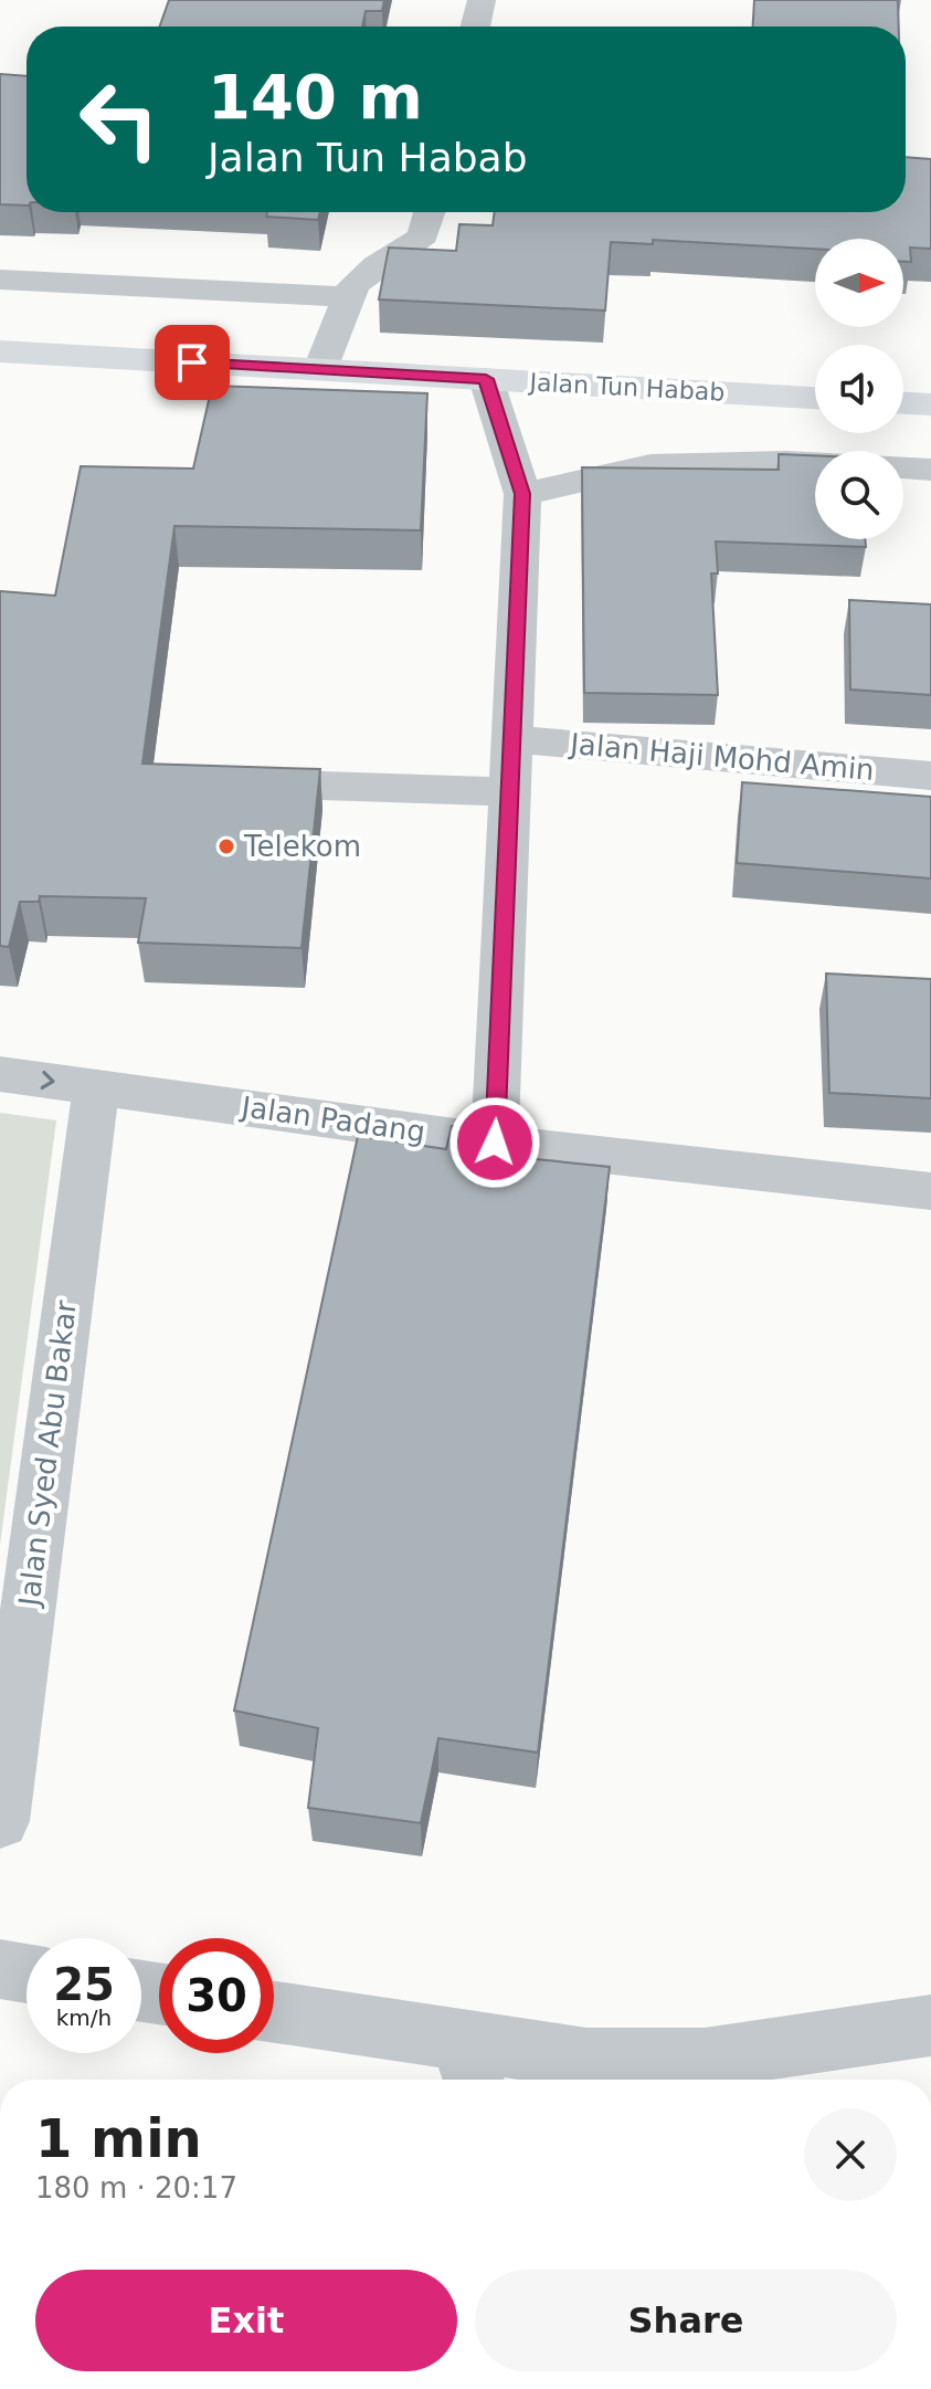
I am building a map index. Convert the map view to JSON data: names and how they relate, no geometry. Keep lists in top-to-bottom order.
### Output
{
  "streets": {
    "highway": ["Jalan Tun Habab"],
    "street": ["Jalan Haji Mohd Amin", "Jalan Padang", "Jalan Syed Abu Bakar"]
  },
  "crossings": [
    ["Jalan Padang", "Jalan Syed Abu Bakar"]
  ],
  "places": ["Telekom"],
  "north": "right",
  "page": {
    "turn": ["140 m", "Jalan Tun Habab"],
    "speed": "25 km/h",
    "limit": "30",
    "heading": ["1 min", "180 m · 20:17"],
    "buttons": ["Exit", "Share"]
  }
}
